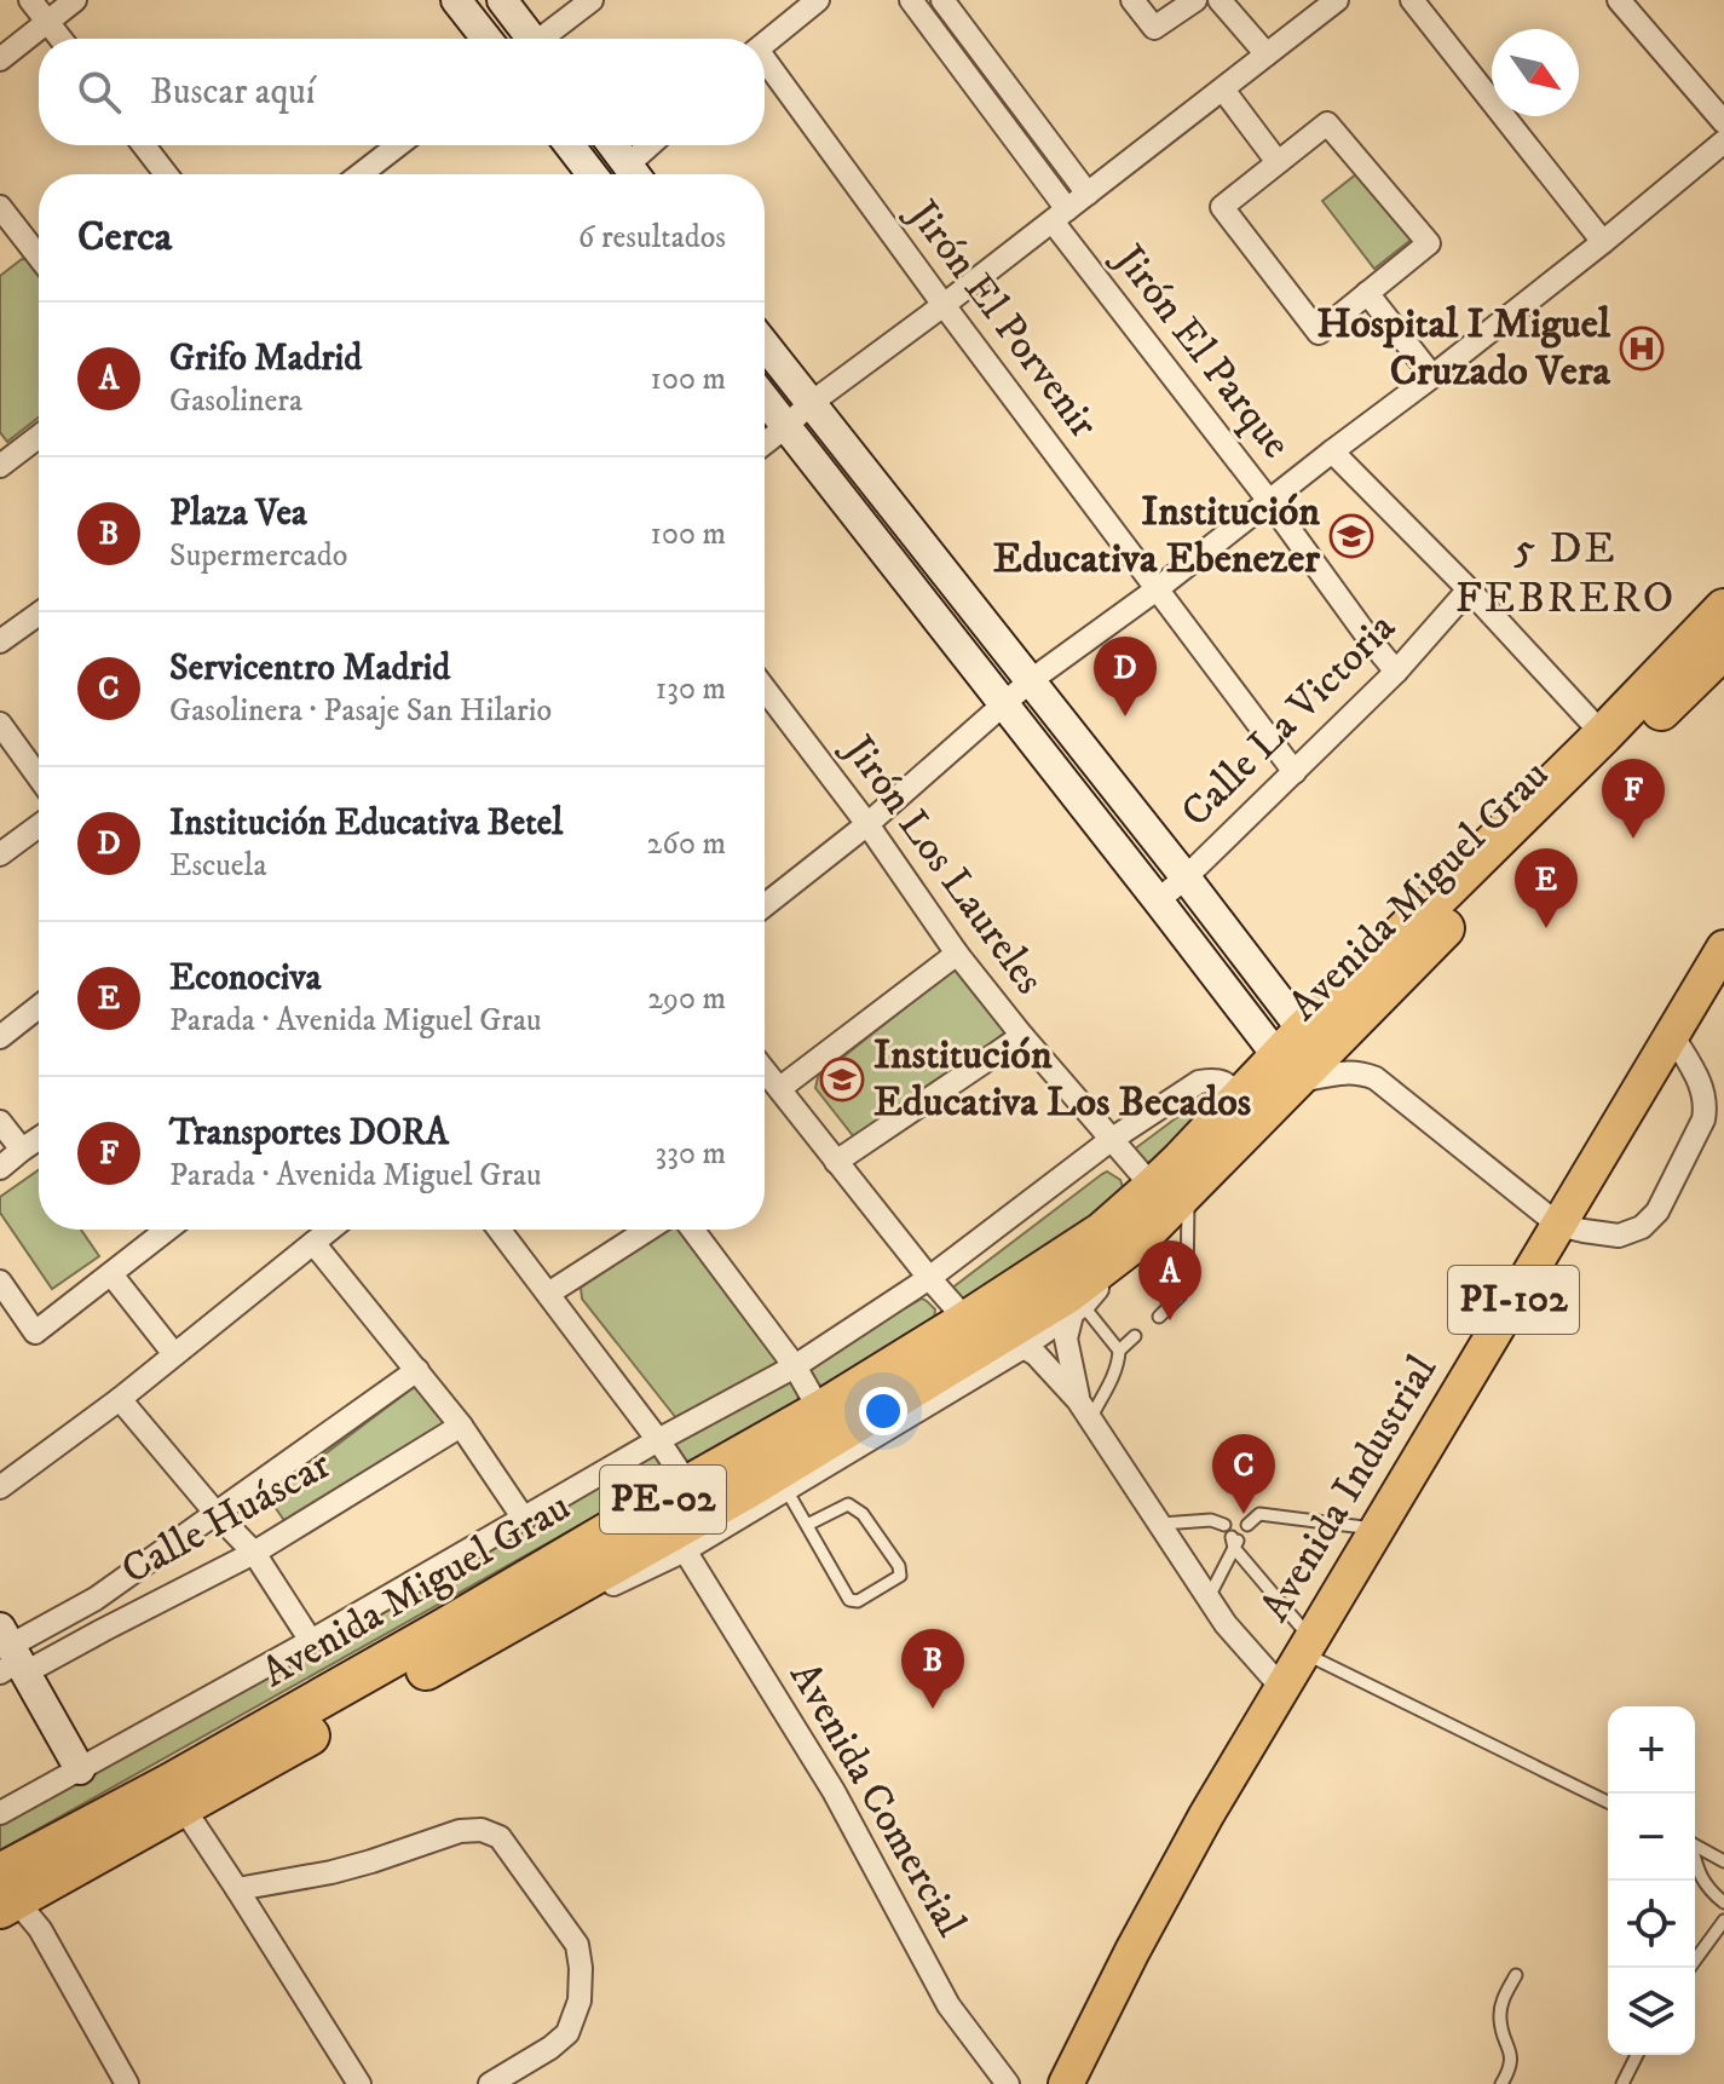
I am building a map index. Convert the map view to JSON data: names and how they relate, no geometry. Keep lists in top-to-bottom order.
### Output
{
  "streets": {
    "highway": ["Avenida Miguel Grau", "PE-02"],
    "main road": ["PI-102", "Avenida Industrial"],
    "street": [
      "Jirón El Porvenir",
      "Jirón El Parque",
      "Calle La Victoria",
      "Jirón Los Laureles",
      "Calle Huáscar",
      "Avenida Comercial"
    ]
  },
  "crossings": [
    ["Jirón El Porvenir", "Calle La Victoria"],
    ["Jirón El Parque", "Calle La Victoria"],
    ["Jirón Los Laureles", "Avenida Miguel Grau"],
    ["Avenida Miguel Grau", "Avenida Comercial"]
  ],
  "districts": ["5 DE FEBRERO"],
  "places": {
    "hospital": ["Hospital I Miguel Cruzado Vera"],
    "school or university": ["Institución Educativa Ebenezer", "Institución Educativa Los Becados"]
  },
  "north": "bottom right",
  "page": {
    "search": "Buscar aquí",
    "heading": ["Cerca", "6 resultados"],
    "list": [
      {
        "mark": "A",
        "name": "Grifo Madrid",
        "note": "Gasolinera",
        "value": "100 m"
      },
      {
        "mark": "B",
        "name": "Plaza Vea",
        "note": "Supermercado",
        "value": "100 m"
      },
      {
        "mark": "C",
        "name": "Servicentro Madrid",
        "note": "Gasolinera · Pasaje San Hilario",
        "value": "130 m"
      },
      {
        "mark": "D",
        "name": "Institución Educativa Betel",
        "note": "Escuela",
        "value": "260 m"
      },
      {
        "mark": "E",
        "name": "Econociva",
        "note": "Parada · Avenida Miguel Grau",
        "value": "290 m"
      },
      {
        "mark": "F",
        "name": "Transportes DORA",
        "note": "Parada · Avenida Miguel Grau",
        "value": "330 m"
      }
    ],
    "pins": [
      "D",
      "F",
      "E",
      "A",
      "C",
      "B"
    ],
    "map_buttons": ["+", "−"]
  }
}
